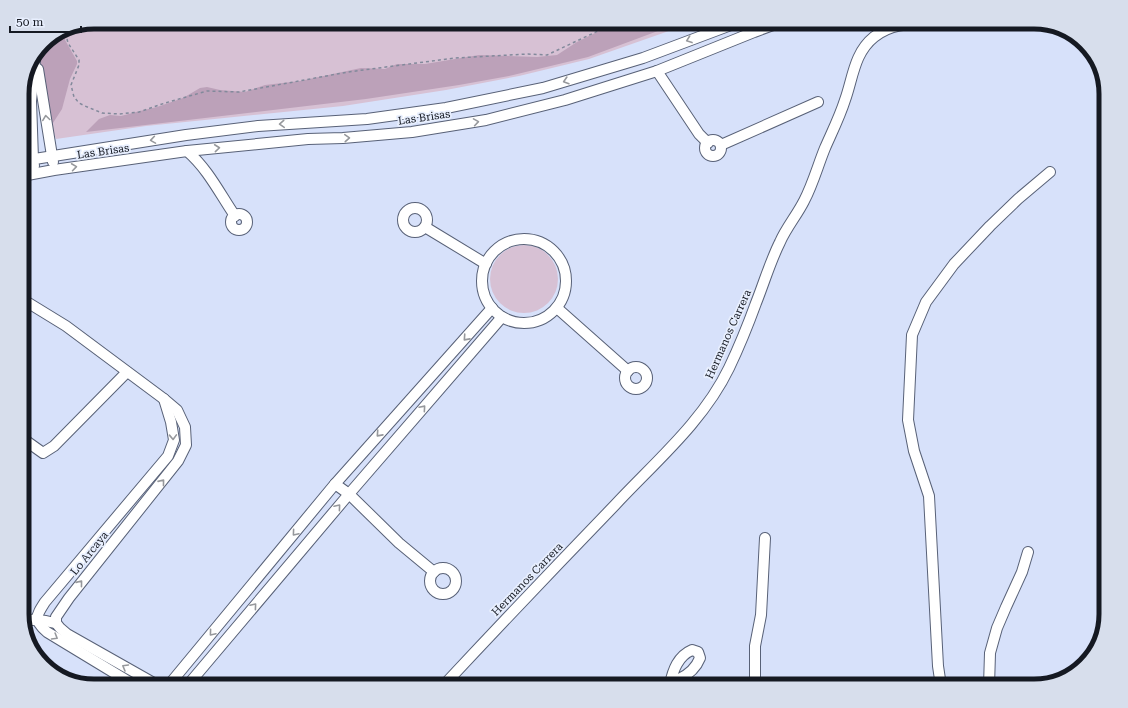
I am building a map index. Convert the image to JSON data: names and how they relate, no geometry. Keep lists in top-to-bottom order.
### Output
{
  "streets": {
    "street": ["Las Brisas", "Hermanos Carrera", "Lo Arcaya"]
  },
  "scale_bar": "50 m"
}
